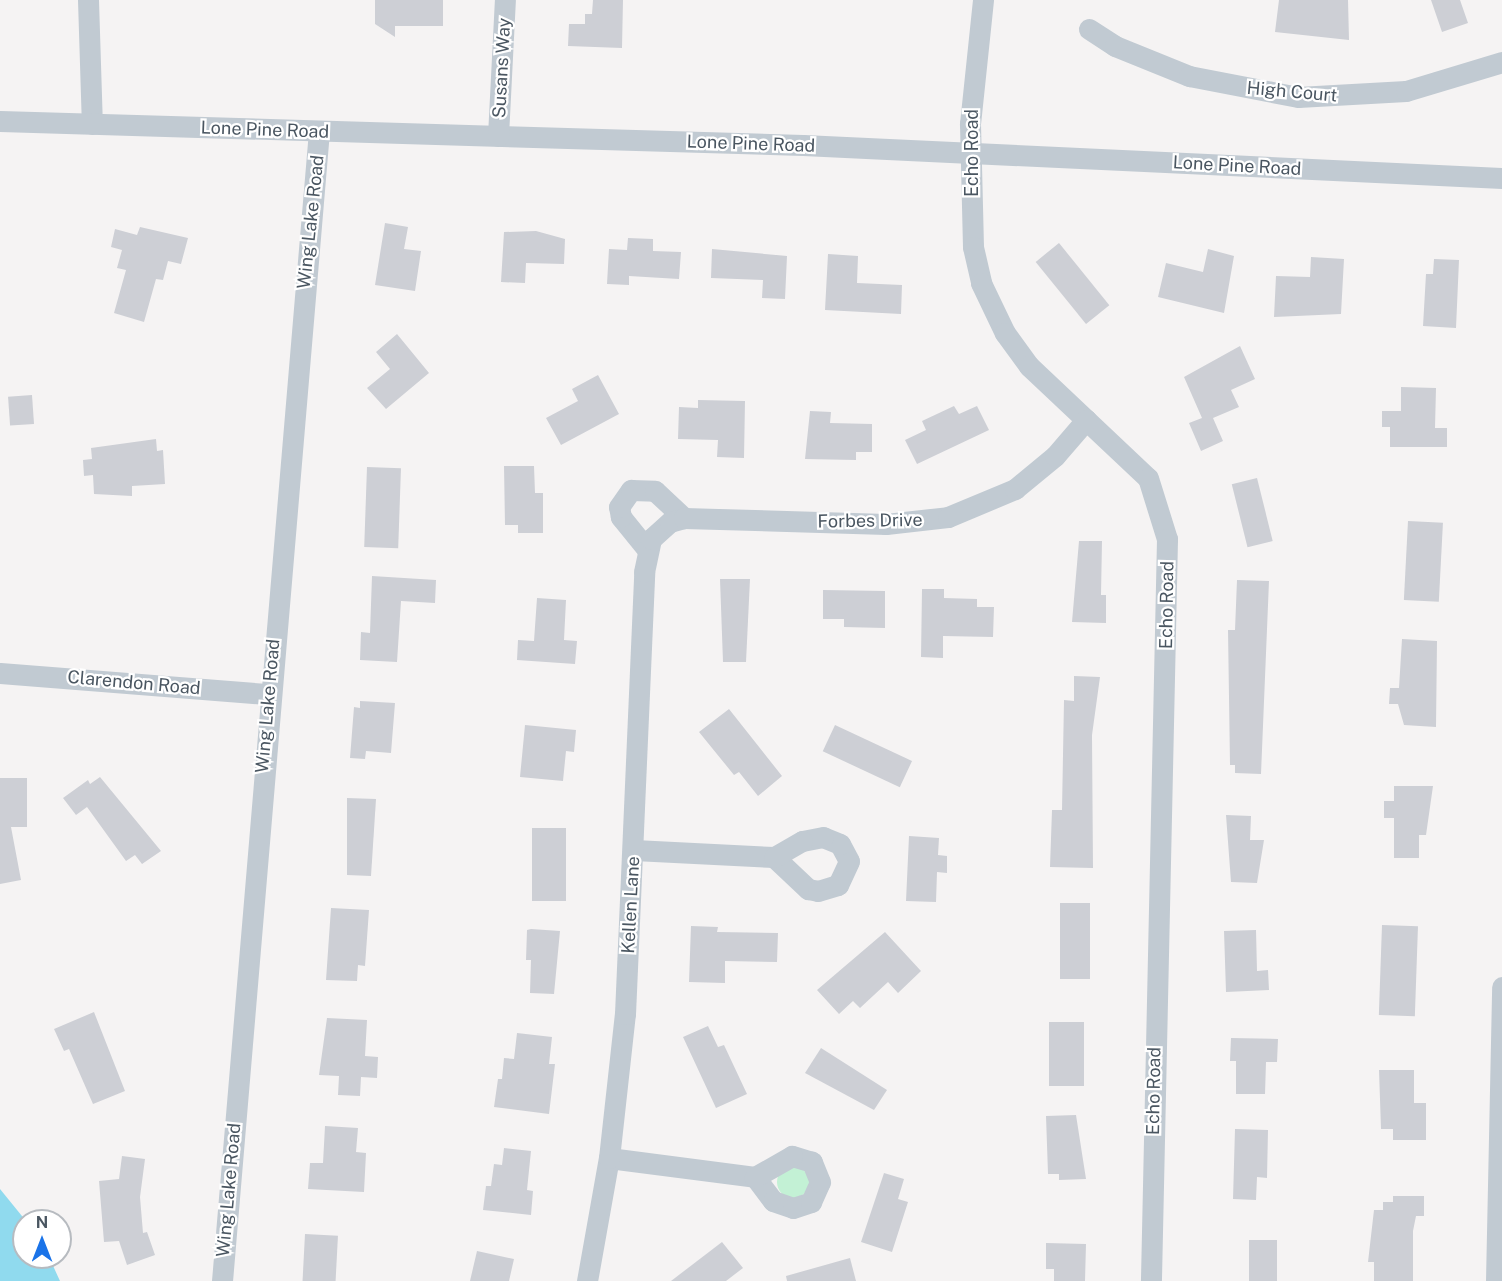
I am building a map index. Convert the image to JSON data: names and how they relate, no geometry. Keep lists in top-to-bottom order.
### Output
{
  "streets": {
    "street": [
      "Susans Way",
      "High Court",
      "Lone Pine Road",
      "Echo Road",
      "Wing Lake Road",
      "Forbes Drive",
      "Clarendon Road",
      "Kellen Lane"
    ]
  },
  "crossings": [
    ["Susans Way", "Lone Pine Road"],
    ["Lone Pine Road", "Echo Road"],
    ["Lone Pine Road", "Wing Lake Road"],
    ["Echo Road", "Forbes Drive"],
    ["Wing Lake Road", "Clarendon Road"],
    ["Forbes Drive", "Kellen Lane"]
  ],
  "north": "top"
}
